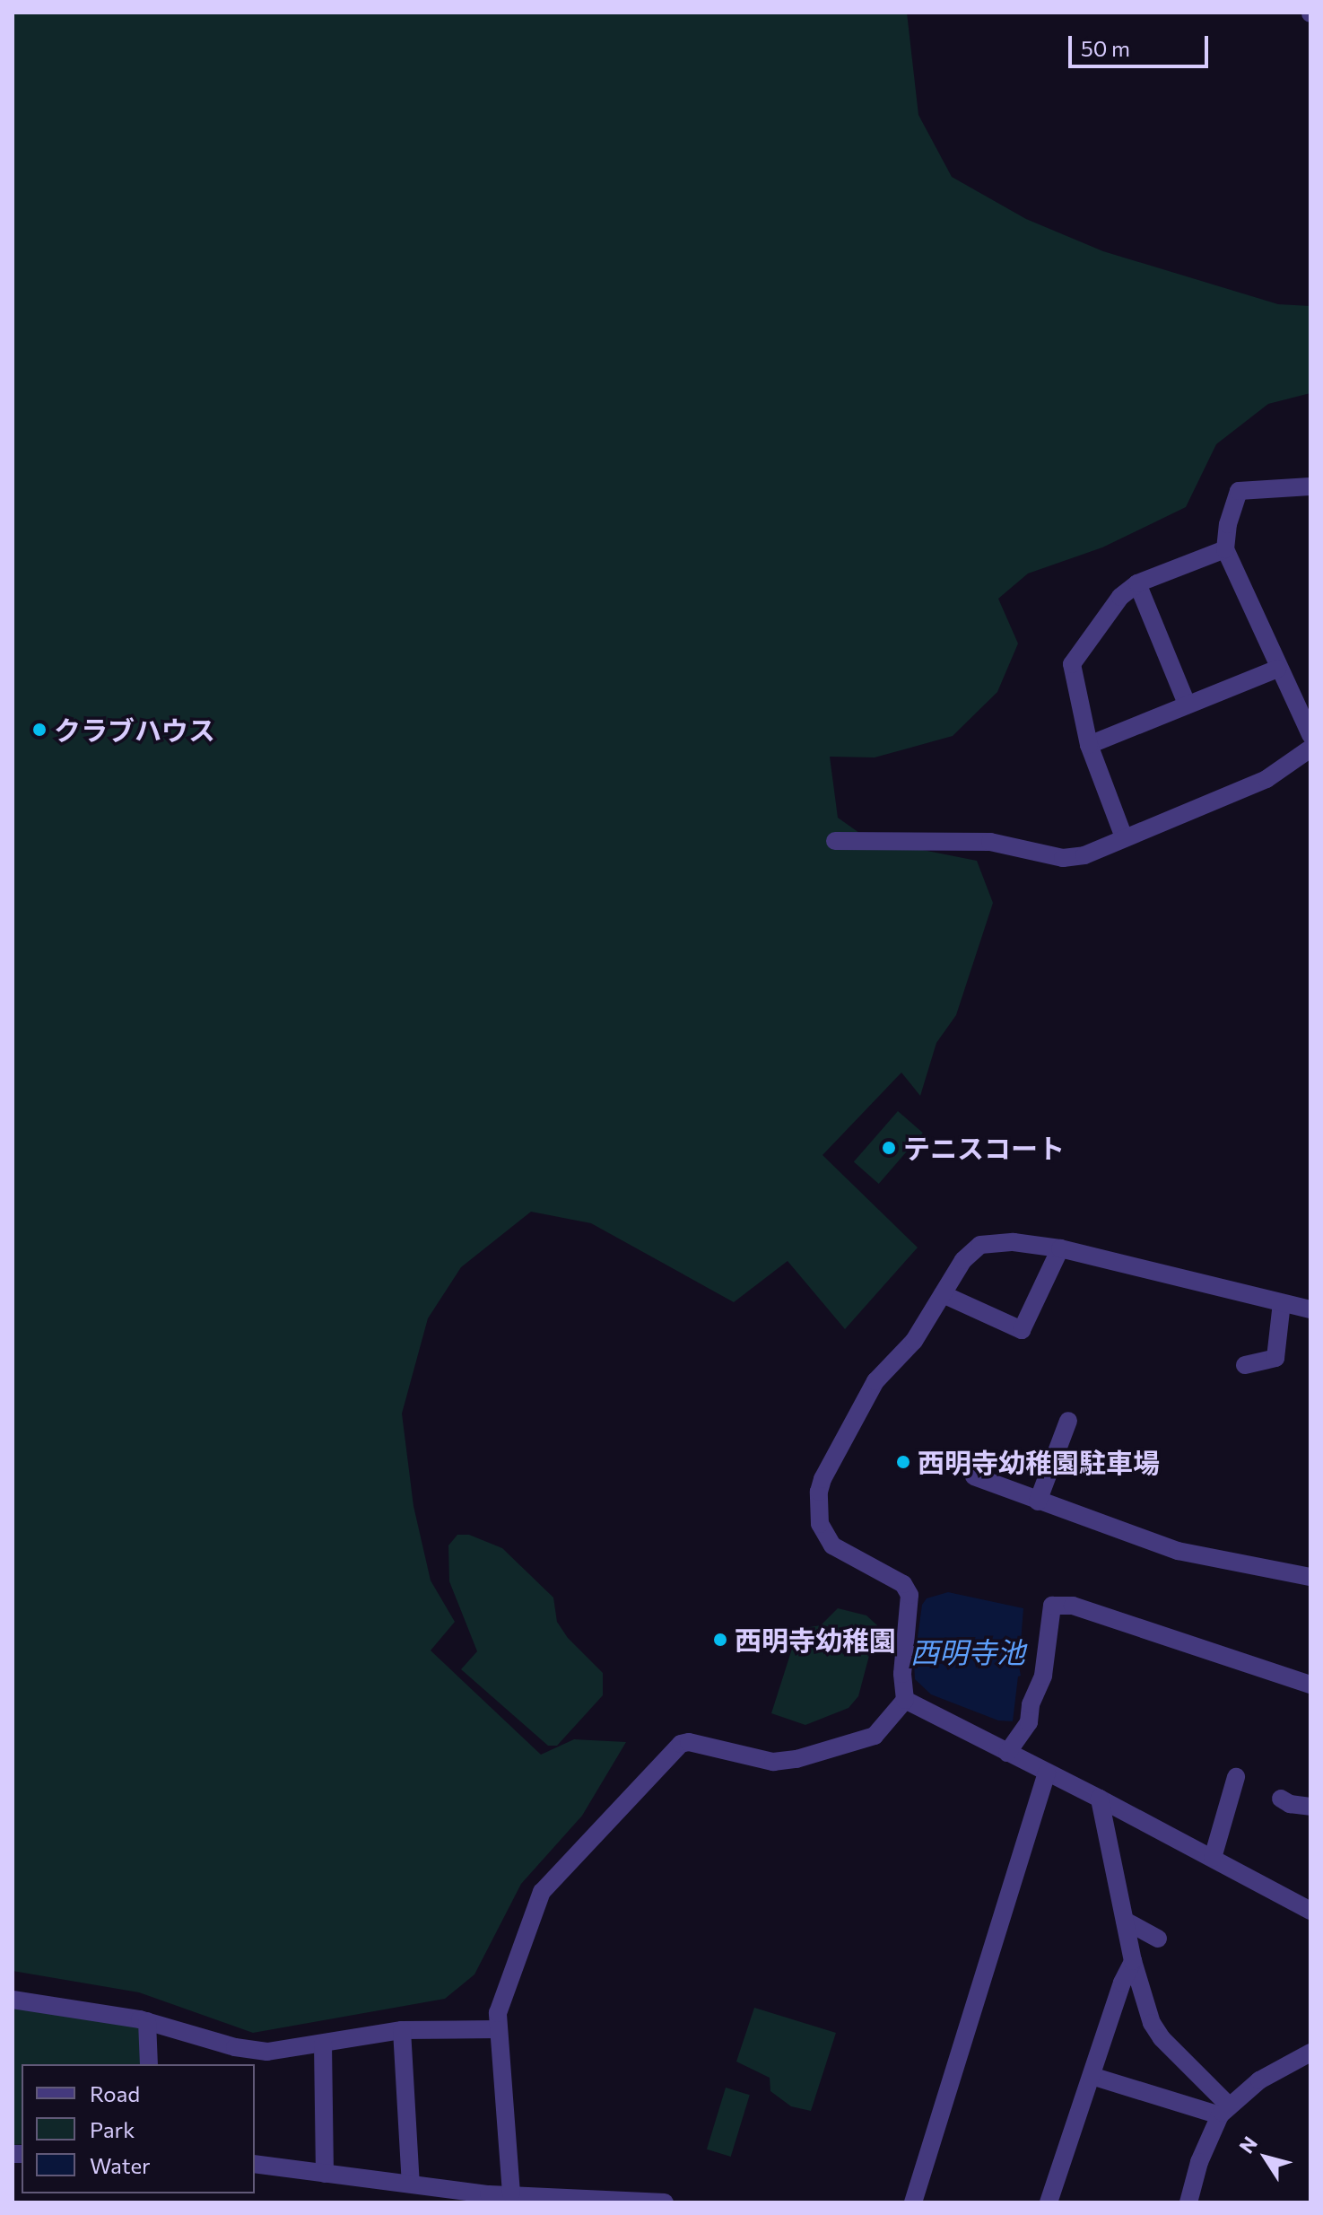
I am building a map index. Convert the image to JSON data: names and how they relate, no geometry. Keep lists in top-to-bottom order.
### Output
{
  "water": ["西明寺池"],
  "places": [
    "クラブハウス",
    "テニスコート",
    "西明寺幼稚園駐車場",
    "西明寺幼稚園"
  ],
  "legend": ["Road", "Park", "Water"],
  "scale_bar": "50 m",
  "north": "top left"
}
